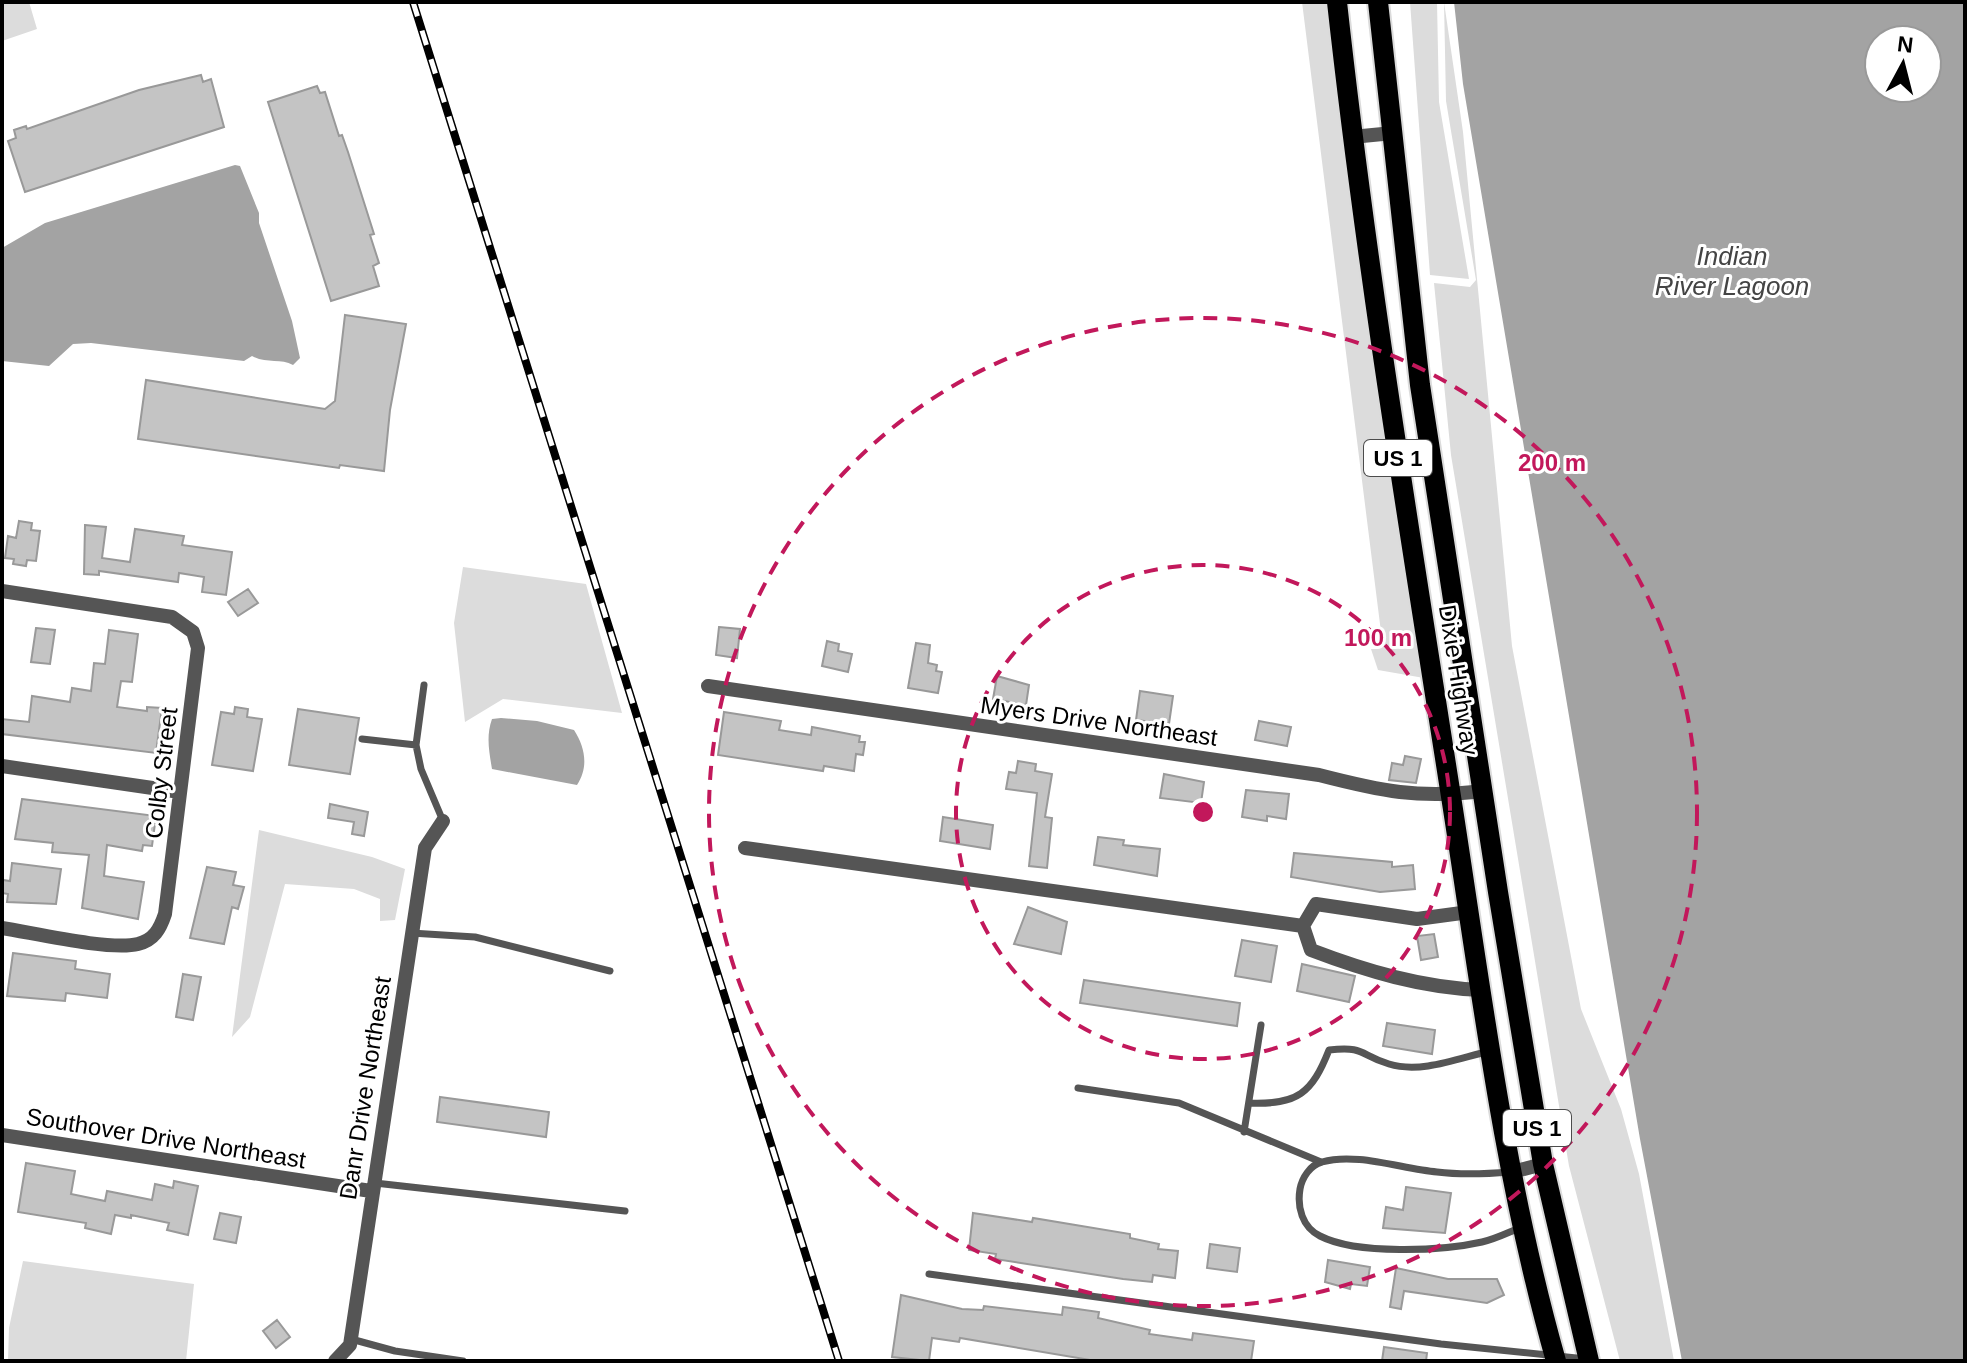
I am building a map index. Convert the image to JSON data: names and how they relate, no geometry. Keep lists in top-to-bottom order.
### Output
{
  "streets": {
    "main road": ["US 1", "Dixie Highway"],
    "street": [
      "Myers Drive Northeast",
      "Colby Street",
      "Danr Drive Northeast",
      "Southover Drive Northeast"
    ]
  },
  "crossings": [
    ["Dixie Highway", "Myers Drive Northeast"],
    ["Danr Drive Northeast", "Southover Drive Northeast"]
  ],
  "water": ["Indian River Lagoon"],
  "north": "top",
  "rings": ["200 m", "100 m"]
}
